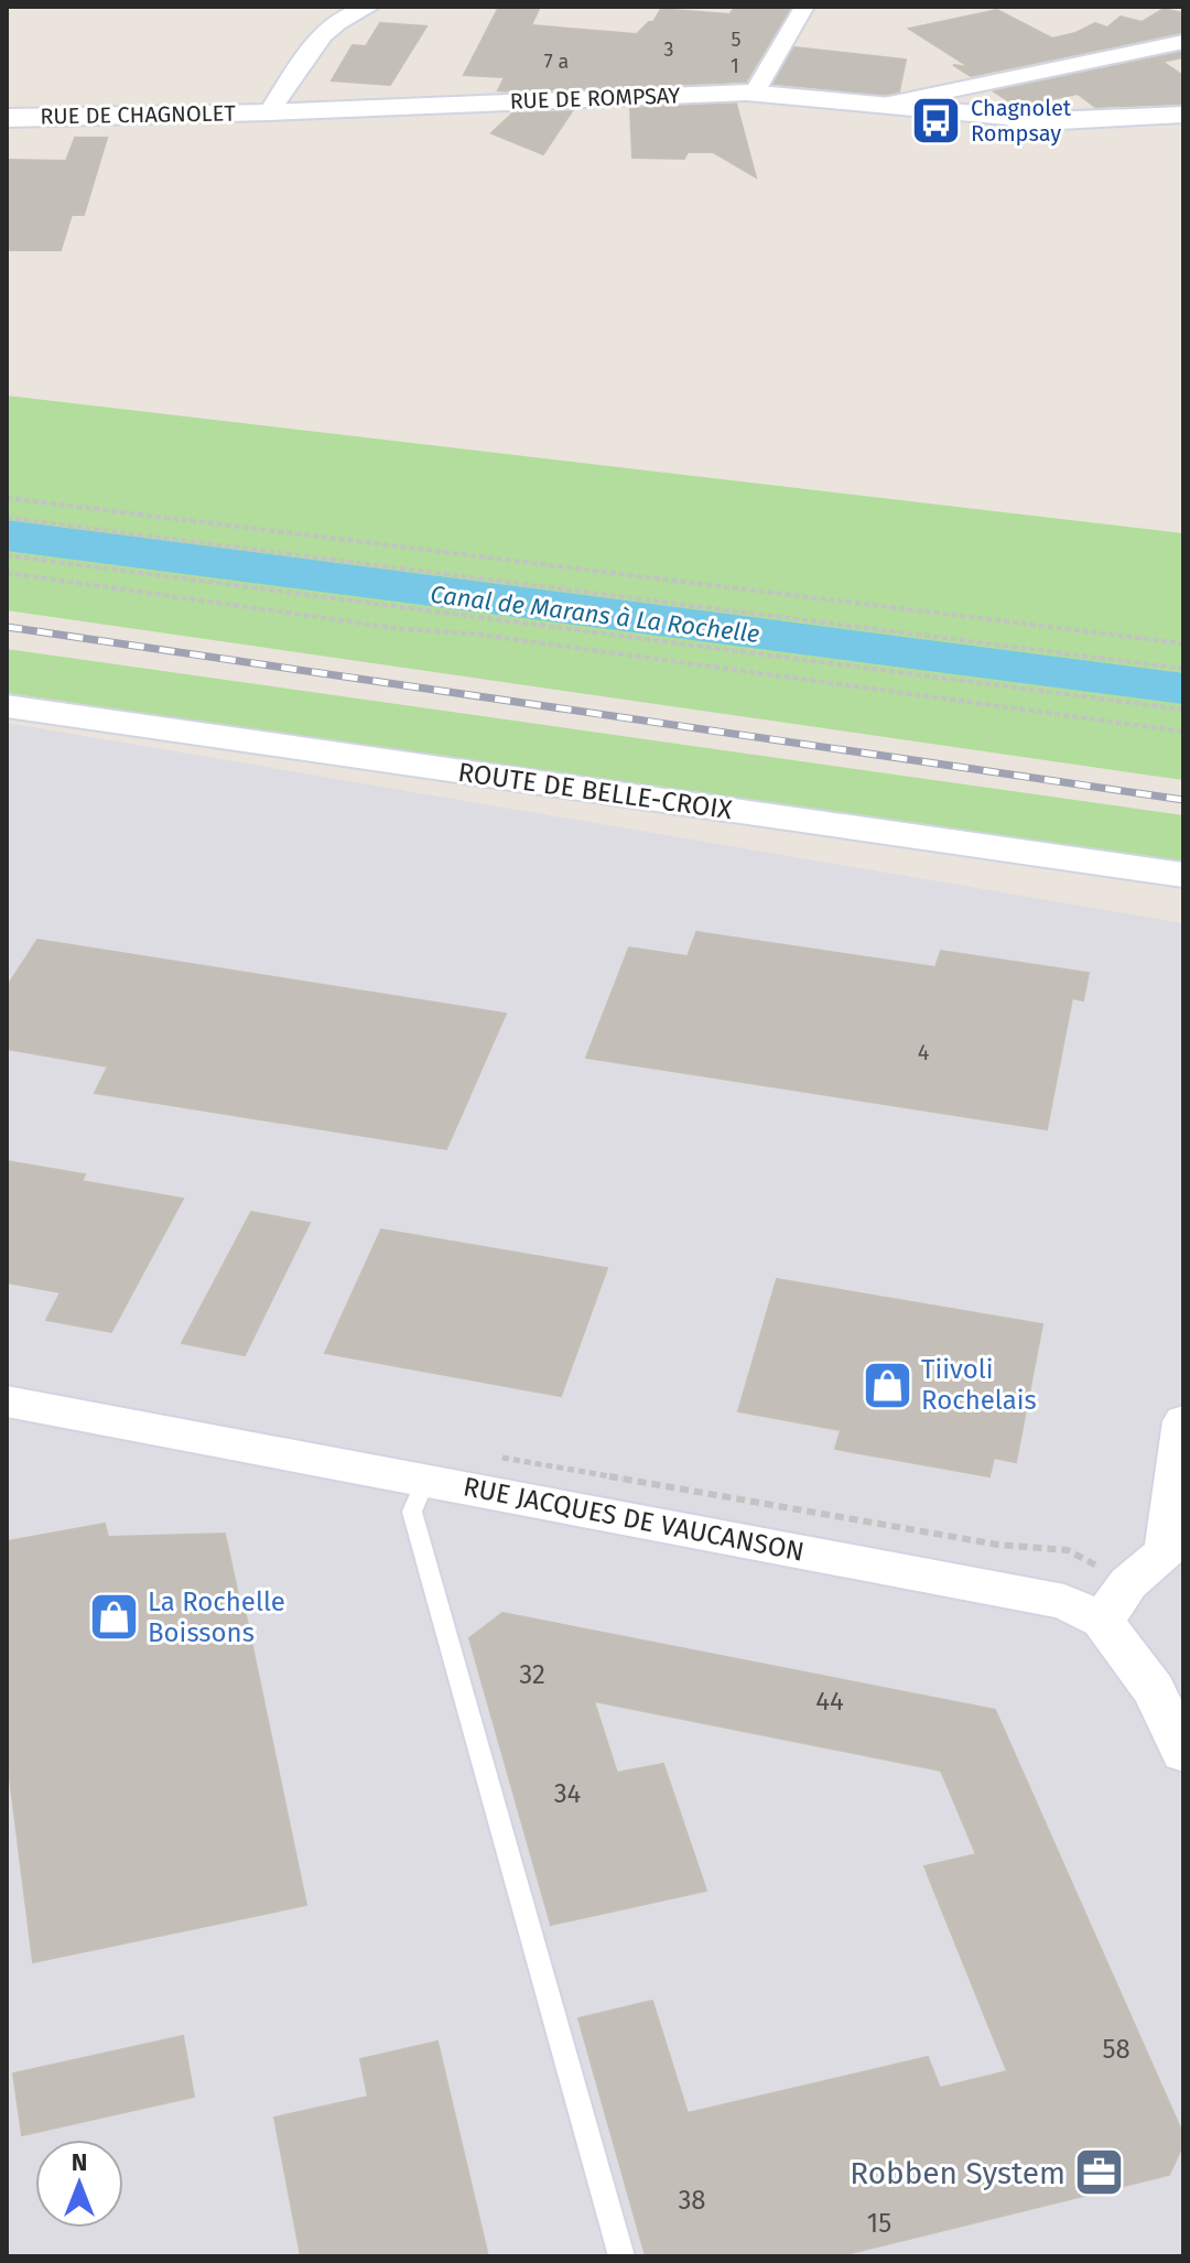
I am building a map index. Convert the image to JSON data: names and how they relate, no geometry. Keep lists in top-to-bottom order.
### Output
{
  "streets": {
    "street": [
      "RUE DE ROMPSAY",
      "RUE DE CHAGNOLET",
      "ROUTE DE BELLE-CROIX",
      "RUE JACQUES DE VAUCANSON"
    ]
  },
  "crossings": [
    ["RUE DE ROMPSAY", "RUE DE CHAGNOLET"]
  ],
  "water": ["Canal de Marans à La Rochelle"],
  "places": {
    "bus stop": ["Chagnolet Rompsay"],
    "shop": ["Tiivoli Rochelais", "La Rochelle Boissons"],
    "office": ["Robben System"]
  },
  "house_numbers": [
    "5",
    "3",
    "7 a",
    "1",
    "4",
    "32",
    "44",
    "34",
    "58",
    "38",
    "15"
  ],
  "north": "top"
}
